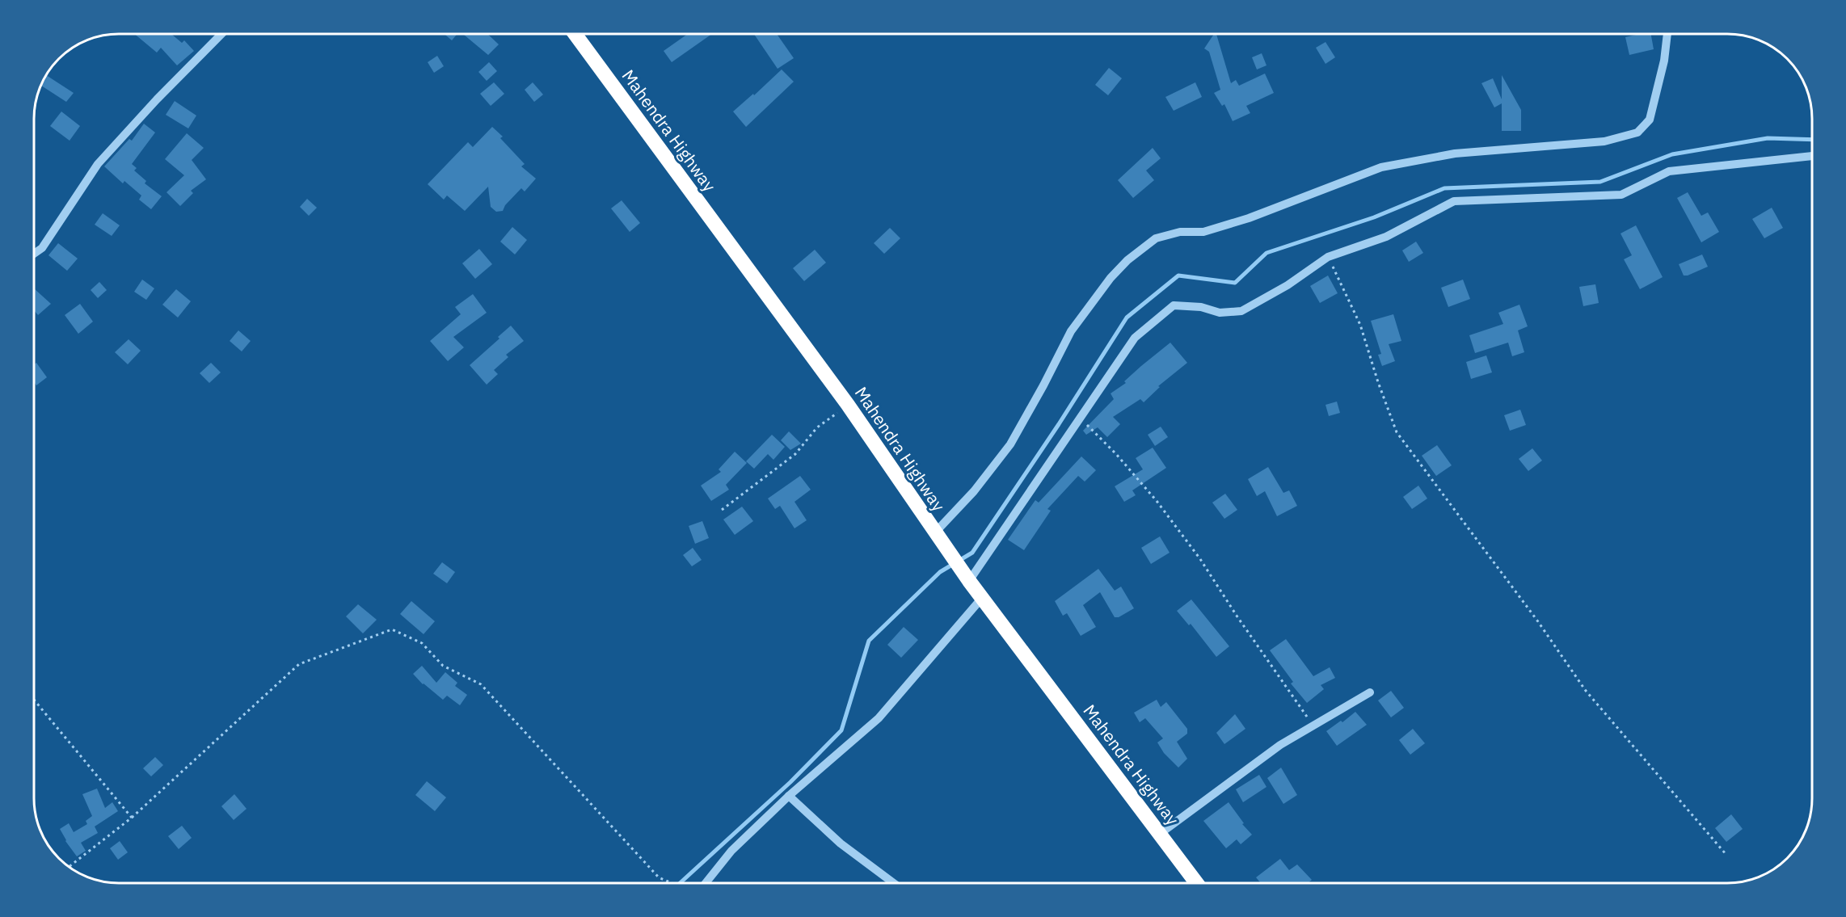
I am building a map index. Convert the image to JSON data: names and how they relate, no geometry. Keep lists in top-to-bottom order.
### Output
{
  "streets": {
    "highway": ["Mahendra Highway"]
  }
}
